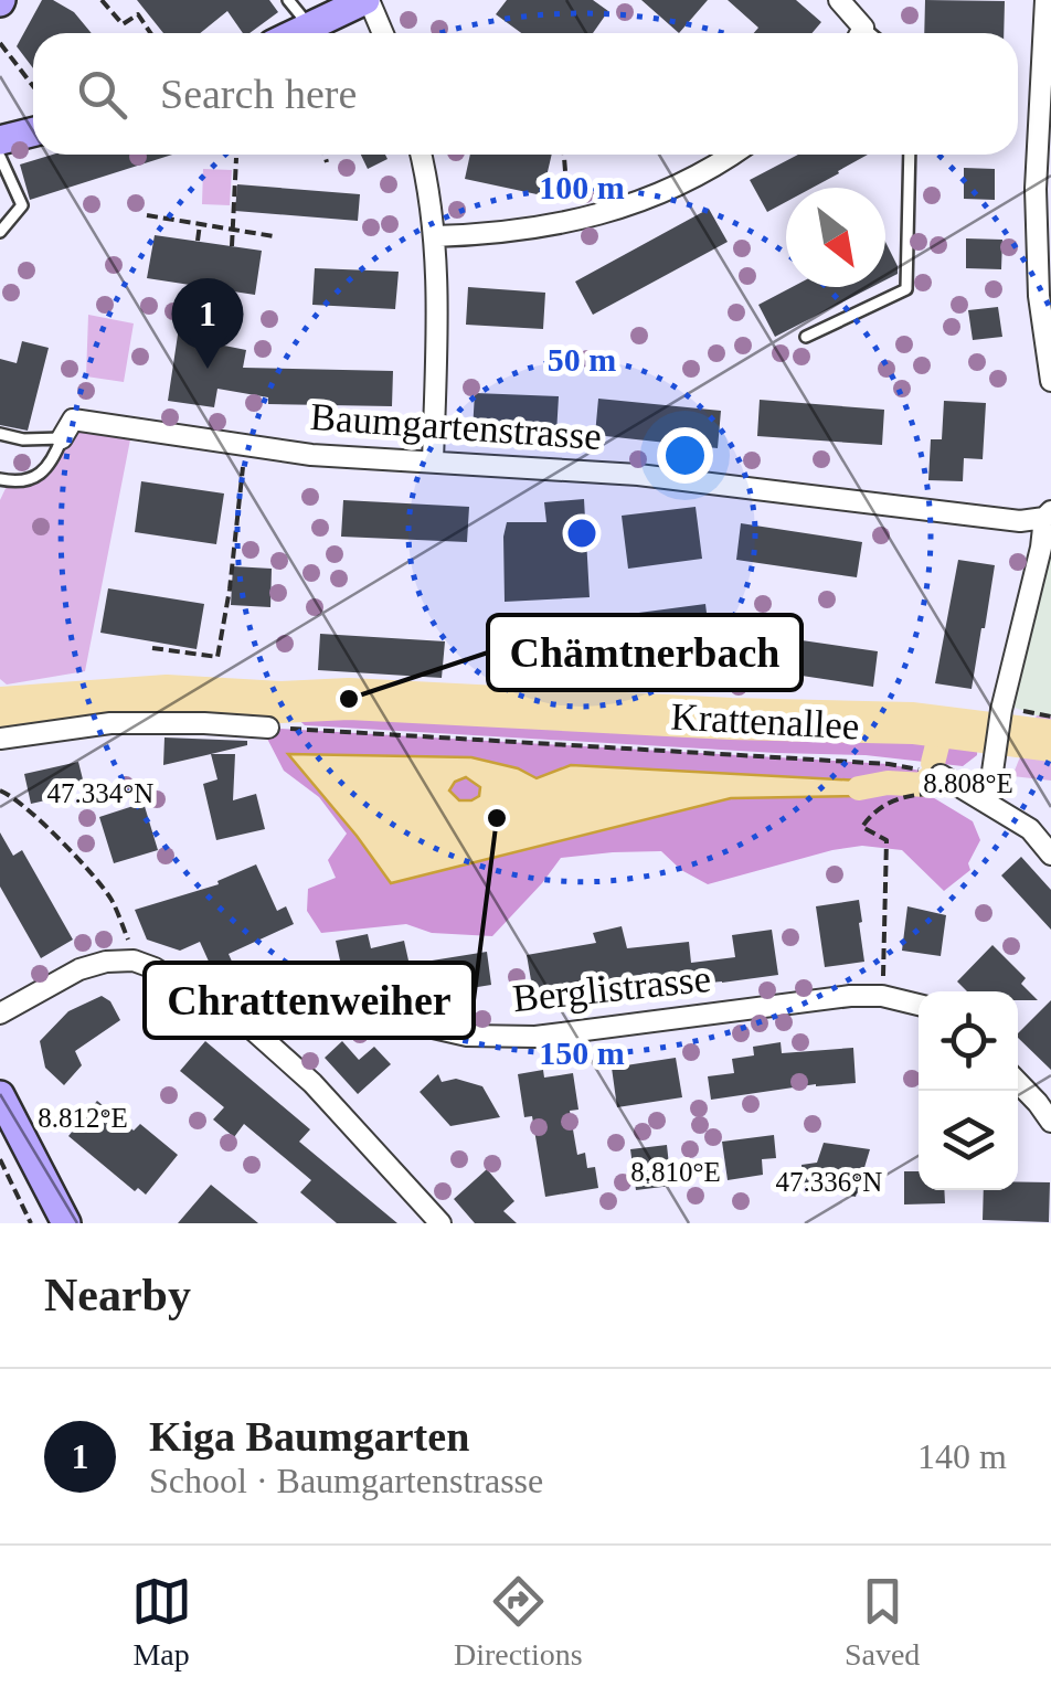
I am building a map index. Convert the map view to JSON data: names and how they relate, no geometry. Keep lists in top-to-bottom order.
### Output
{
  "streets": {
    "street": ["Baumgartenstrasse", "Berglistrasse"],
    "path": ["Krattenallee"]
  },
  "places": ["Chämtnerbach", "Chrattenweiher"],
  "north": "bottom right",
  "page": {
    "search": "Search here",
    "pins": "1",
    "heading": "Nearby",
    "list": [
      {
        "mark": "1",
        "name": "Kiga Baumgarten",
        "note": "School · Baumgartenstrasse",
        "value": "140 m"
      }
    ],
    "nav": ["Map", "Directions", "Saved"]
  },
  "coordinates": [
    "8.808°E",
    "47.334°N",
    "8.812°E",
    "8.810°E",
    "47.336°N"
  ],
  "rings": ["100 m", "50 m", "150 m"]
}
